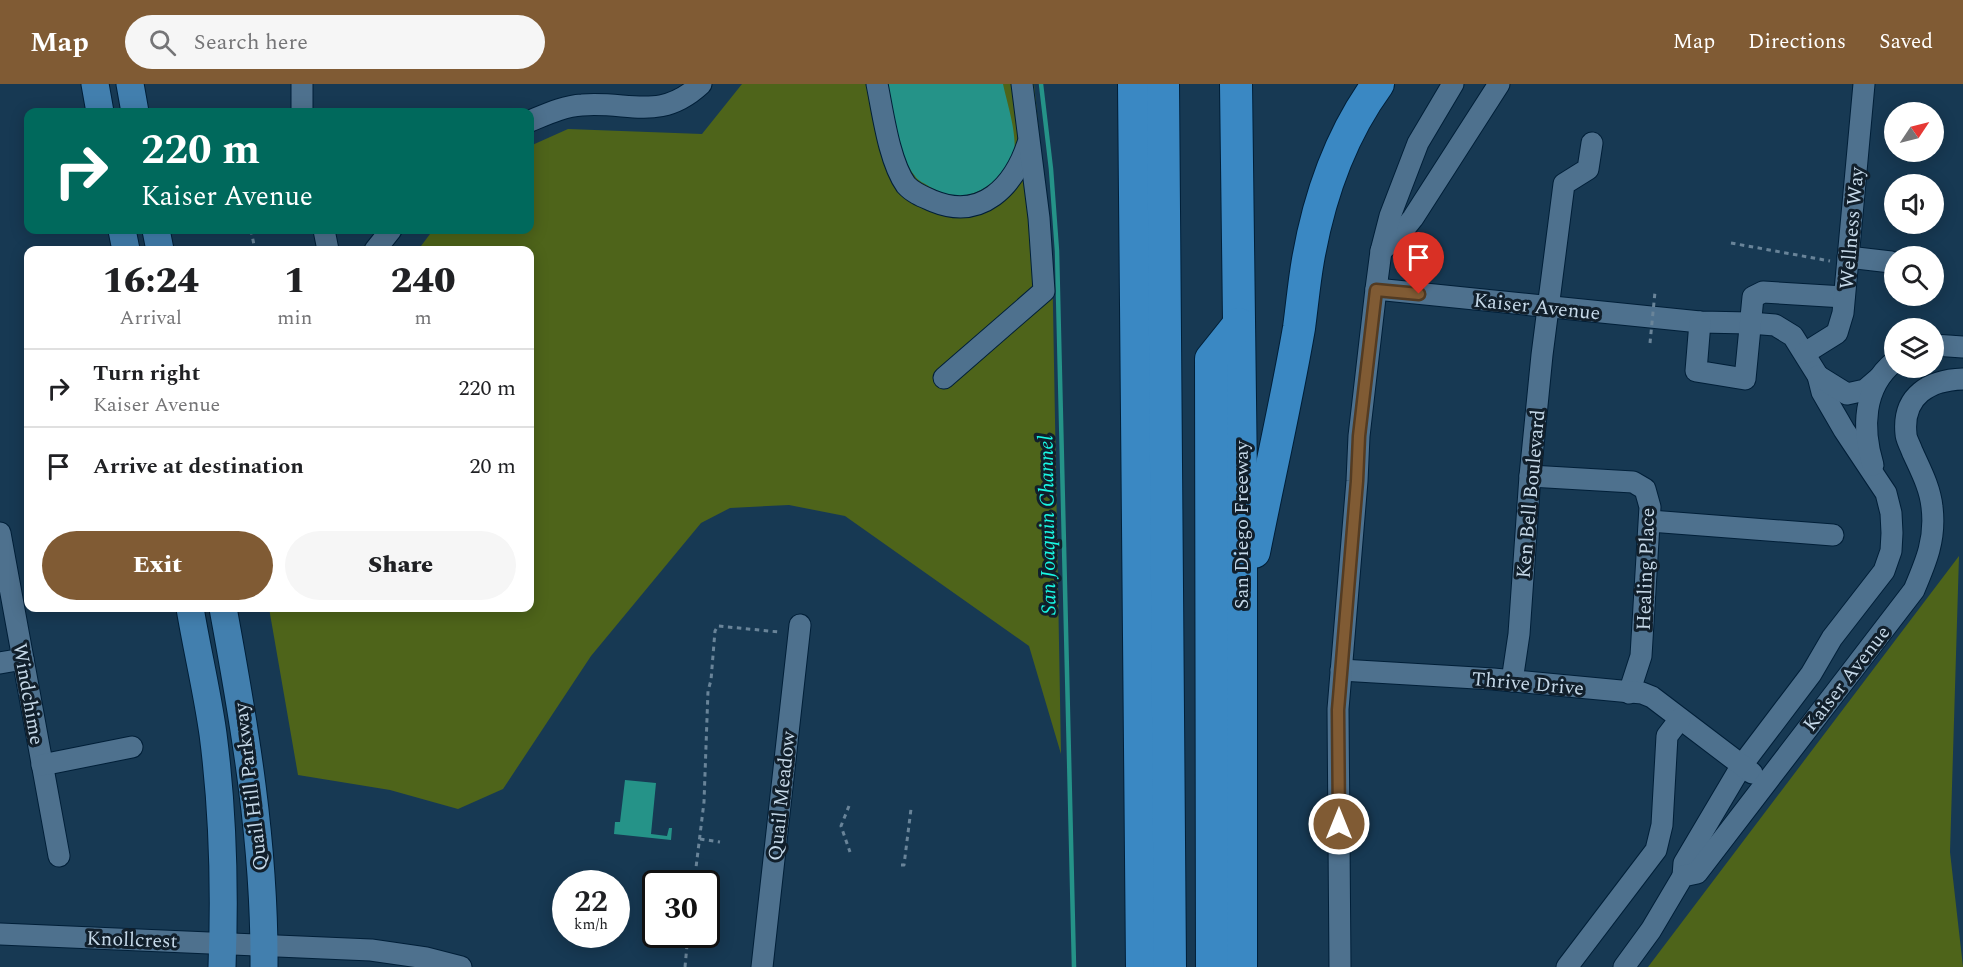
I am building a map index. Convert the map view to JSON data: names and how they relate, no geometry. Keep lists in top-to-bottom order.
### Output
{
  "streets": {
    "highway": ["San Diego Freeway"],
    "main road": ["Quail Hill Parkway"],
    "street": [
      "Wellness Way",
      "Kaiser Avenue",
      "Ken Bell Boulevard",
      "Healing Place",
      "Thrive Drive",
      "Windchime",
      "Quail Meadow",
      "Knollcrest"
    ]
  },
  "crossings": [
    ["Wellness Way", "Kaiser Avenue"],
    ["Kaiser Avenue", "Ken Bell Boulevard"],
    ["Kaiser Avenue", "Thrive Drive"],
    ["Ken Bell Boulevard", "Healing Place"],
    ["Ken Bell Boulevard", "Thrive Drive"],
    ["Healing Place", "Thrive Drive"],
    ["Quail Hill Parkway", "Knollcrest"]
  ],
  "water": ["San Joaquin Channel"],
  "north": "top right",
  "page": {
    "header": "Map",
    "search": "Search here",
    "nav": ["Map", "Directions", "Saved"],
    "turn": ["220 m", "Kaiser Avenue"],
    "eta": [
      "16:24",
      "Arrival",
      "1",
      "min",
      "240",
      "m"
    ],
    "list": [
      {
        "name": "Turn right",
        "note": "Kaiser Avenue",
        "value": "220 m"
      },
      {
        "name": "Arrive at destination",
        "value": "20 m"
      }
    ],
    "buttons": ["Exit", "Share"],
    "speed": "22 km/h",
    "limit": "30"
  }
}
